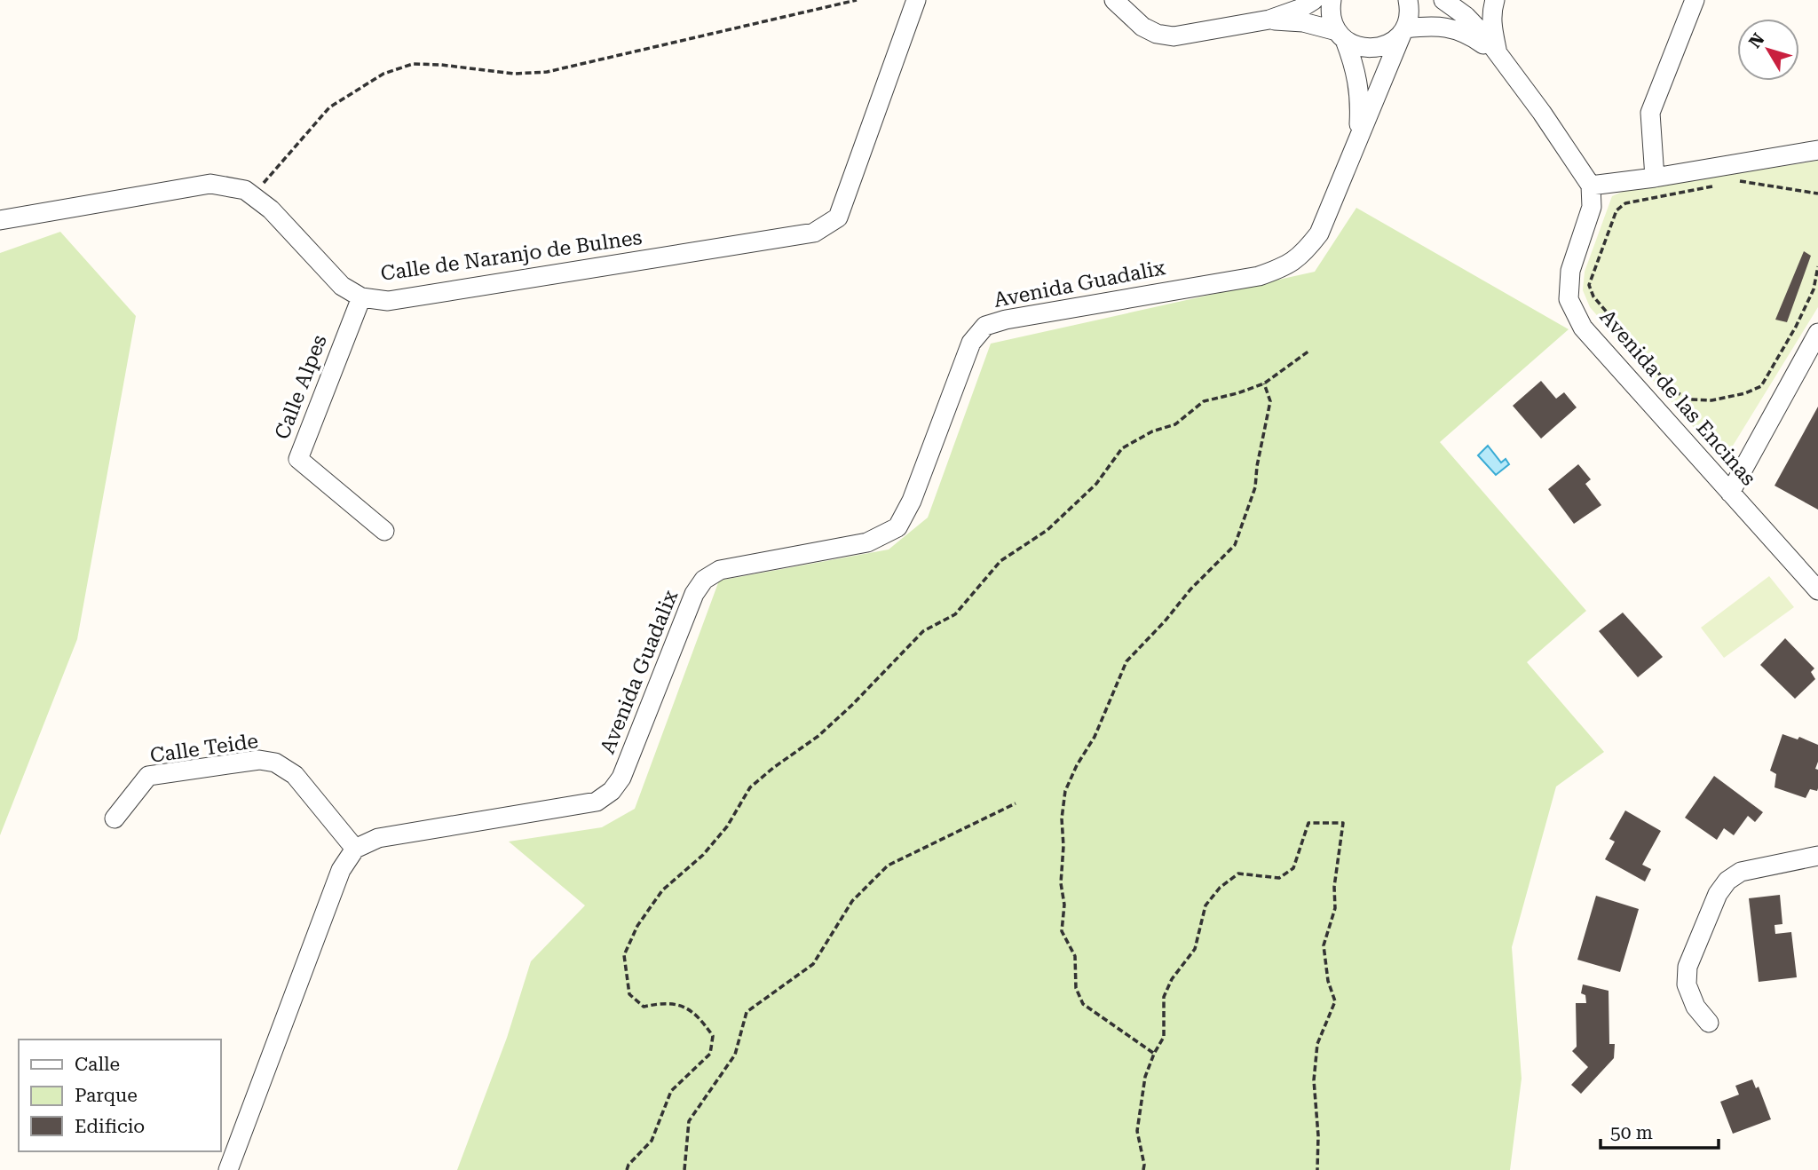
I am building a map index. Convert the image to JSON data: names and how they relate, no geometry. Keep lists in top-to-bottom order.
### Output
{
  "streets": {
    "street": [
      "Calle de Naranjo de Bulnes",
      "Avenida Guadalix",
      "Calle Alpes",
      "Avenida de las Encinas",
      "Calle Teide"
    ]
  },
  "crossings": [
    ["Calle de Naranjo de Bulnes", "Calle Alpes"],
    ["Avenida Guadalix", "Calle Teide"]
  ],
  "legend": ["Calle", "Parque", "Edificio"],
  "scale_bar": "50 m",
  "north": "top left"
}
